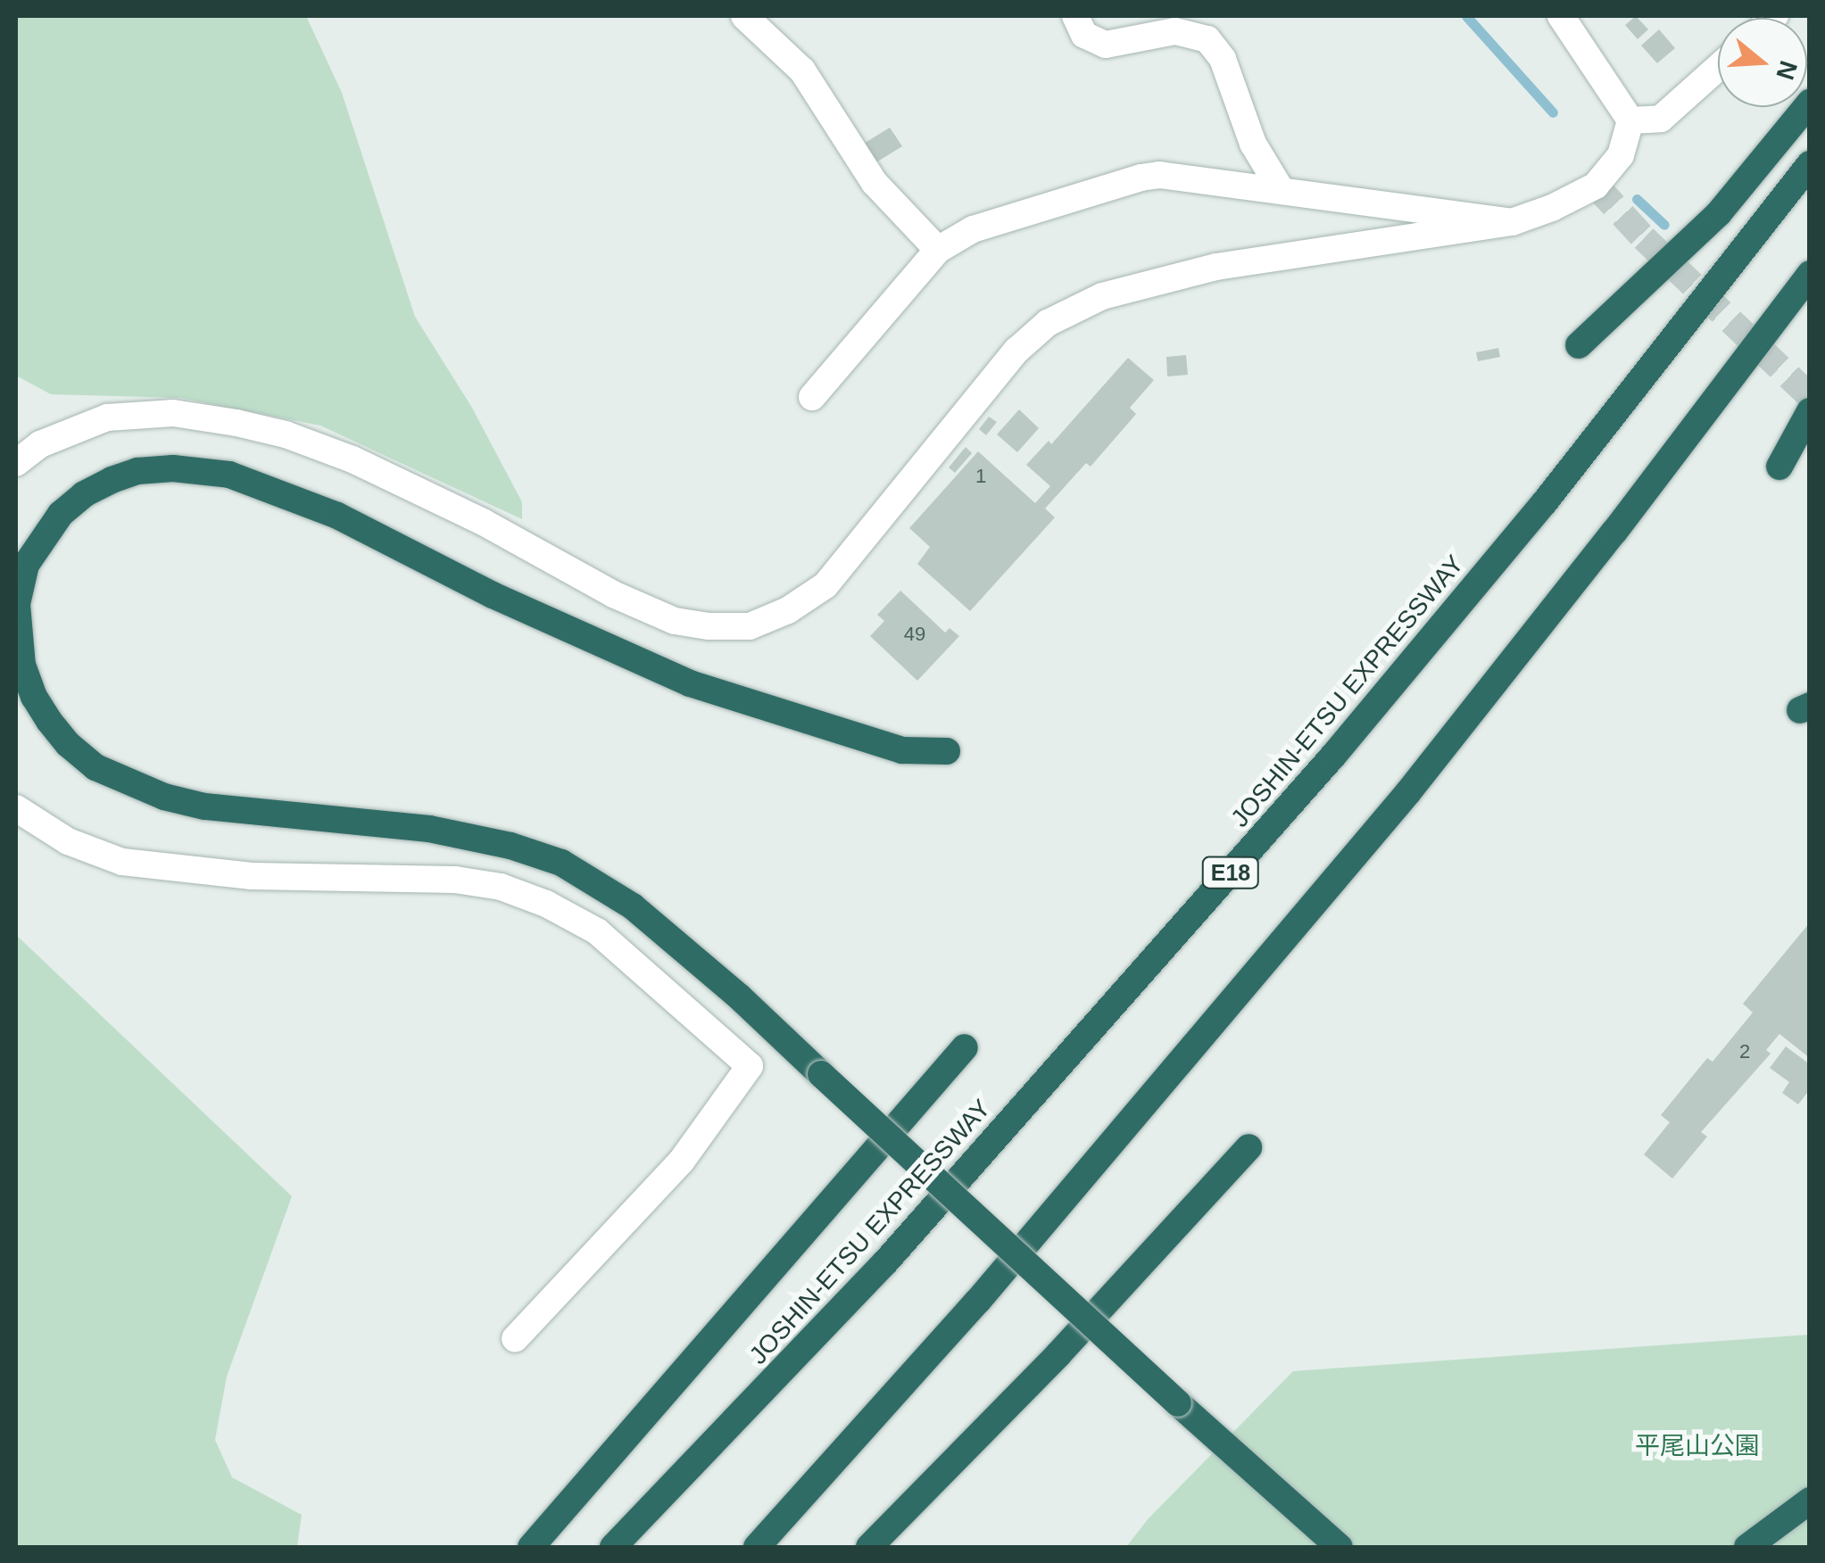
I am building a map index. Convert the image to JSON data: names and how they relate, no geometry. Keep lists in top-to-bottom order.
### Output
{
  "streets": {
    "highway": ["JOSHIN-ETSU EXPRESSWAY", "E18"]
  },
  "parks": ["平尾山公園"],
  "house_numbers": ["1", "49", "2"],
  "north": "right"
}
